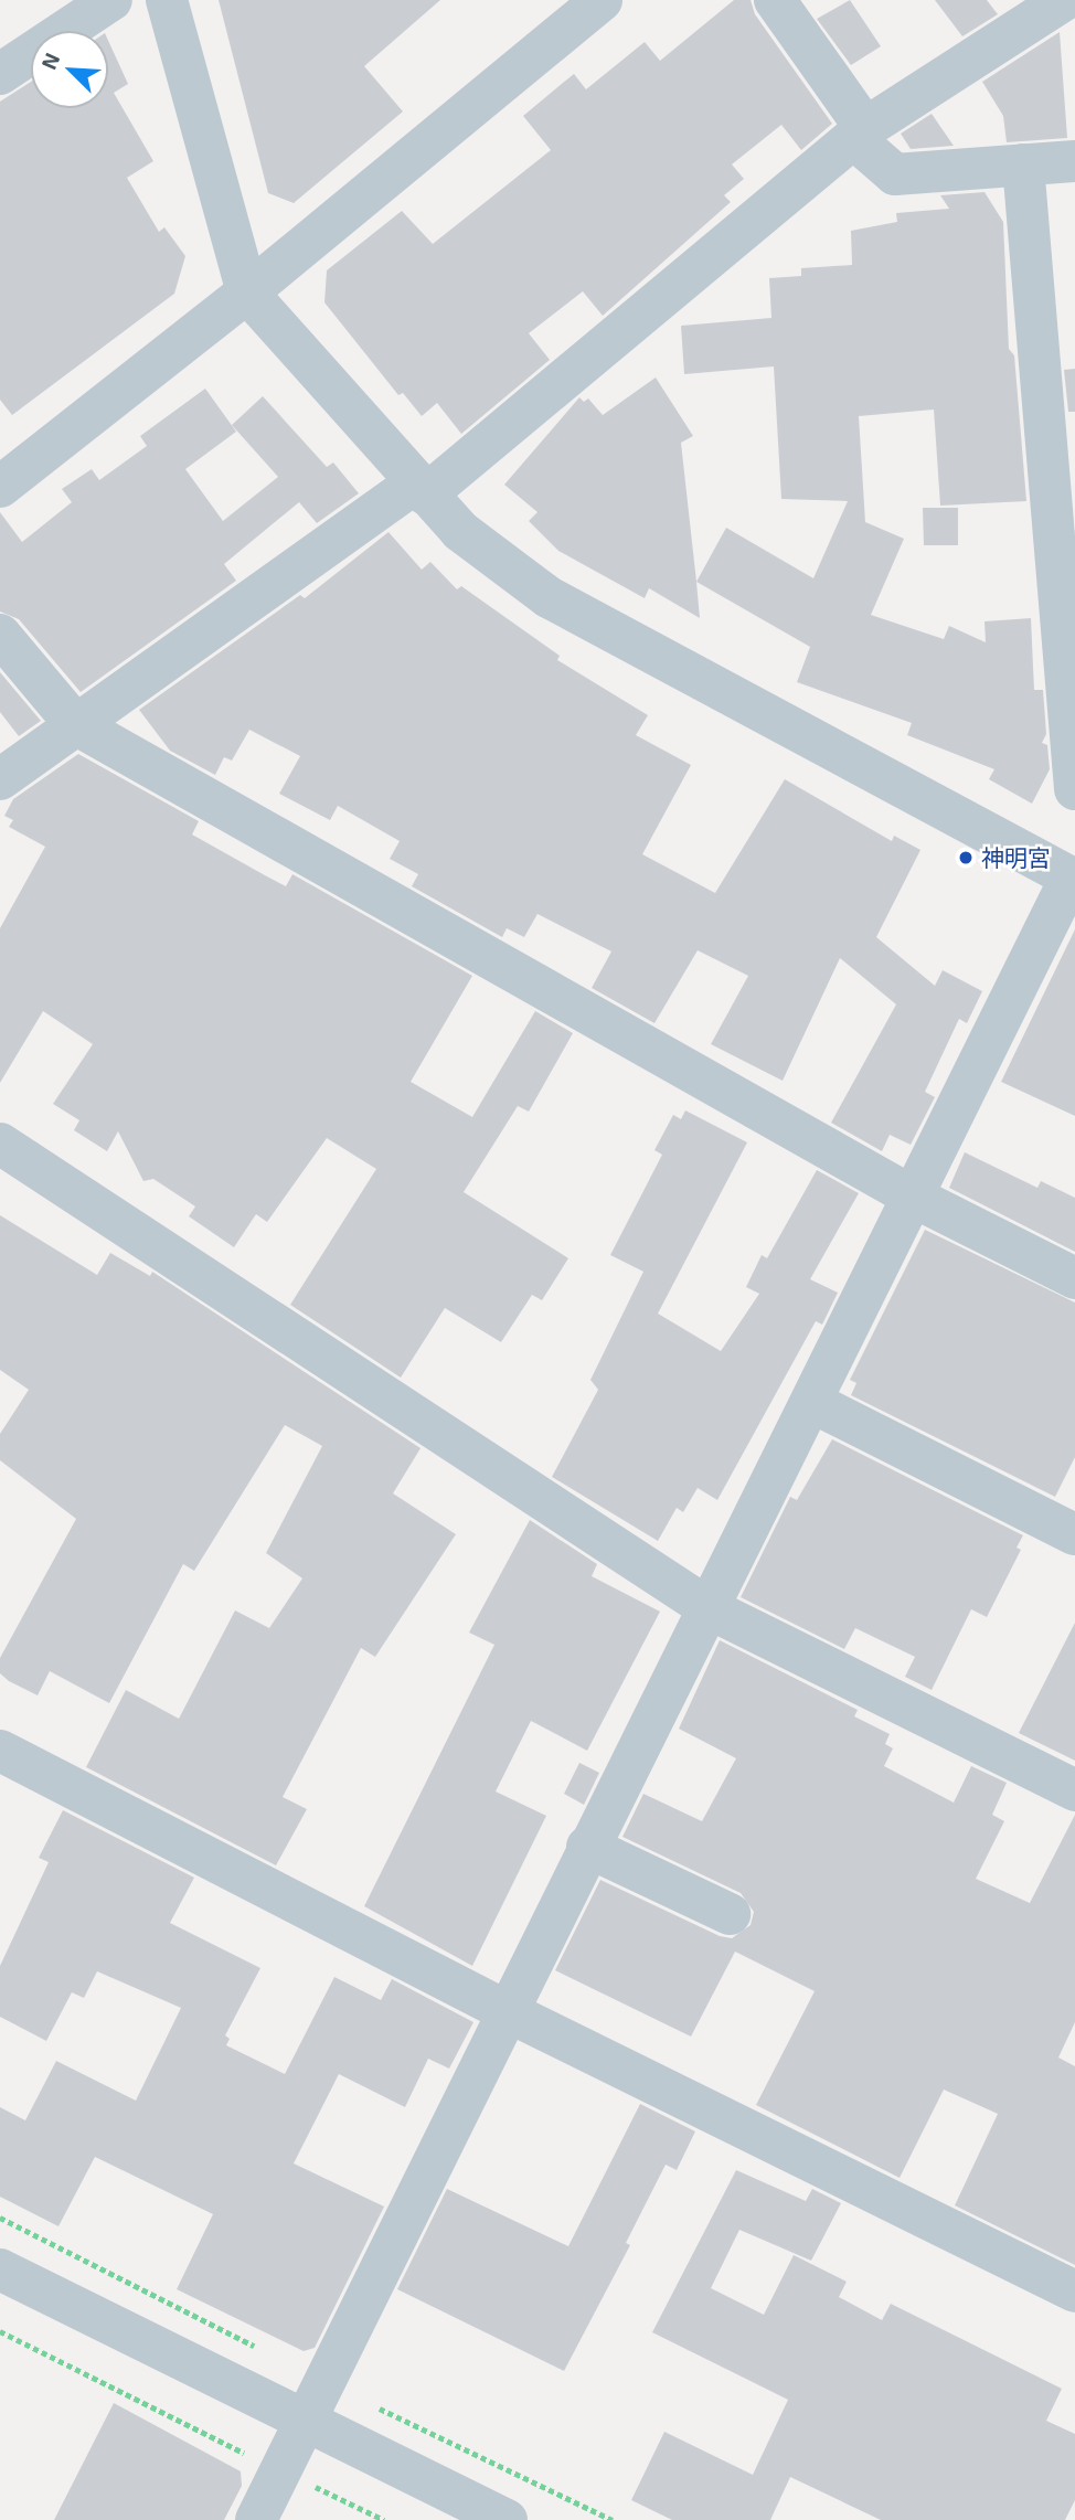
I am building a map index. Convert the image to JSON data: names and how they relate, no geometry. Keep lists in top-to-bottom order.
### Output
{
  "places": ["神明宮"],
  "north": "top left"
}
